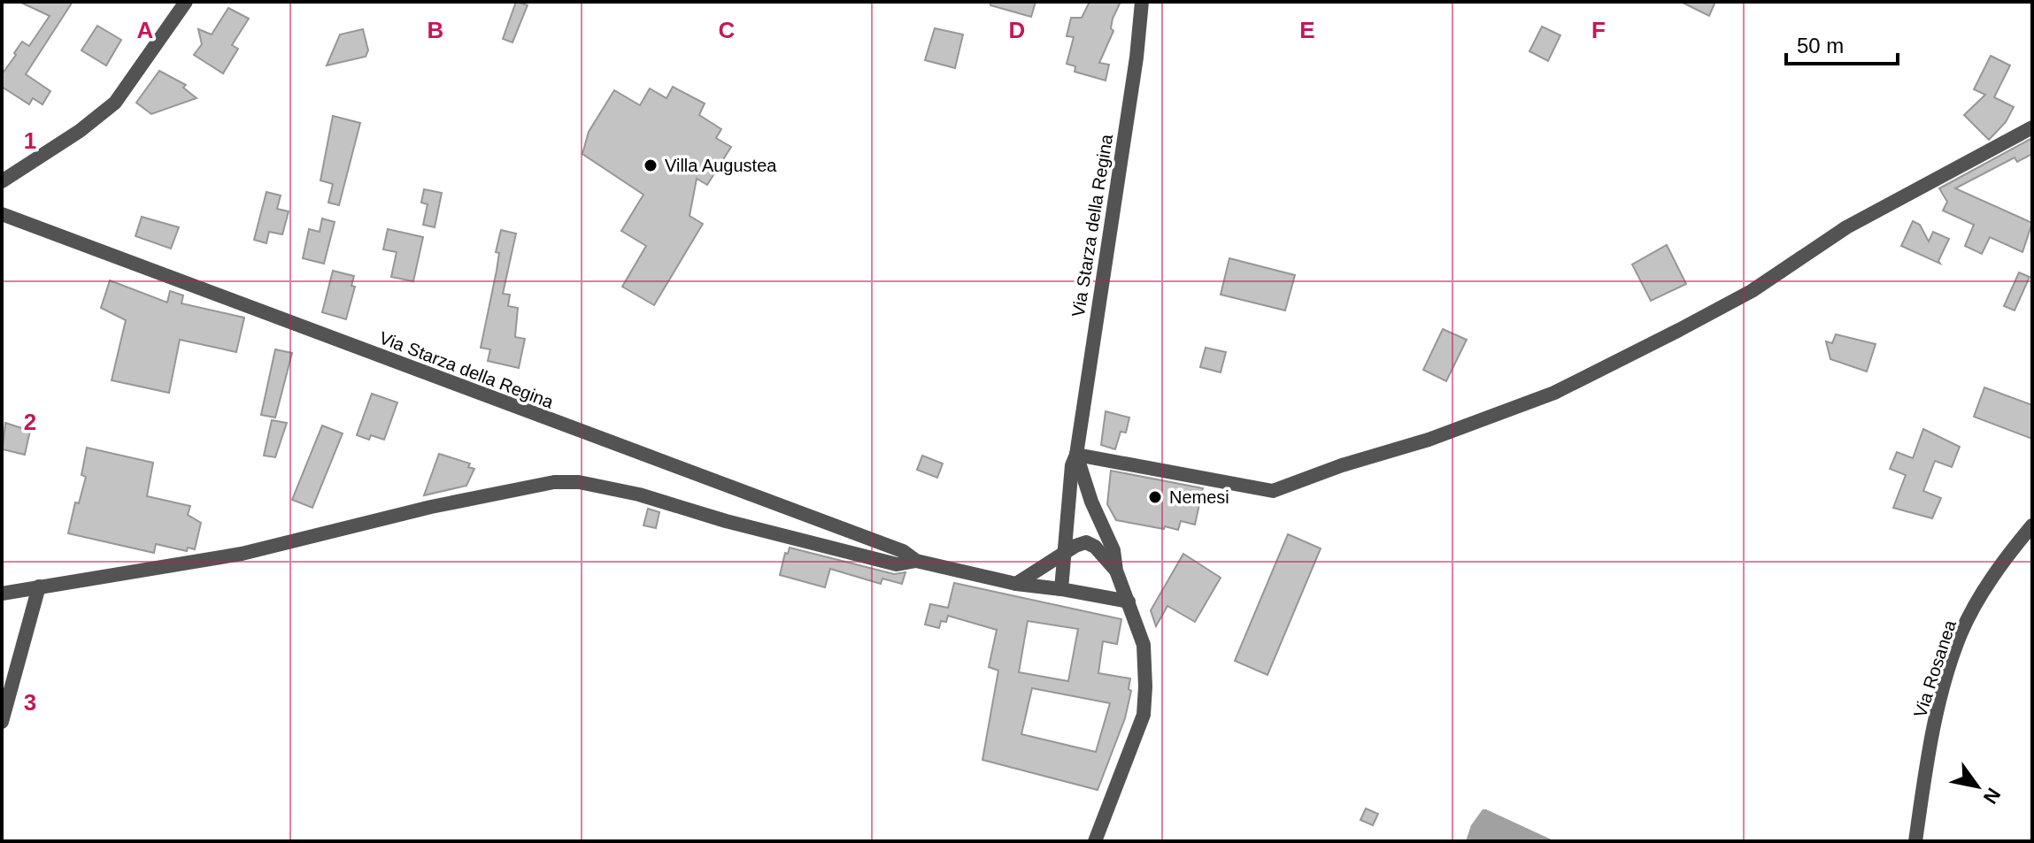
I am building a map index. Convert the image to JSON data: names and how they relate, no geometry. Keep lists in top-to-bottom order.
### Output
{
  "streets": {
    "street": ["Via Starza della Regina", "Via Rosanea"]
  },
  "places": ["Villa Augustea", "Nemesi"],
  "scale_bar": "50 m",
  "north": "bottom right",
  "grid": {
    "columns": [
      "A",
      "B",
      "C",
      "D",
      "E",
      "F"
    ],
    "rows": ["1", "2", "3"]
  }
}
